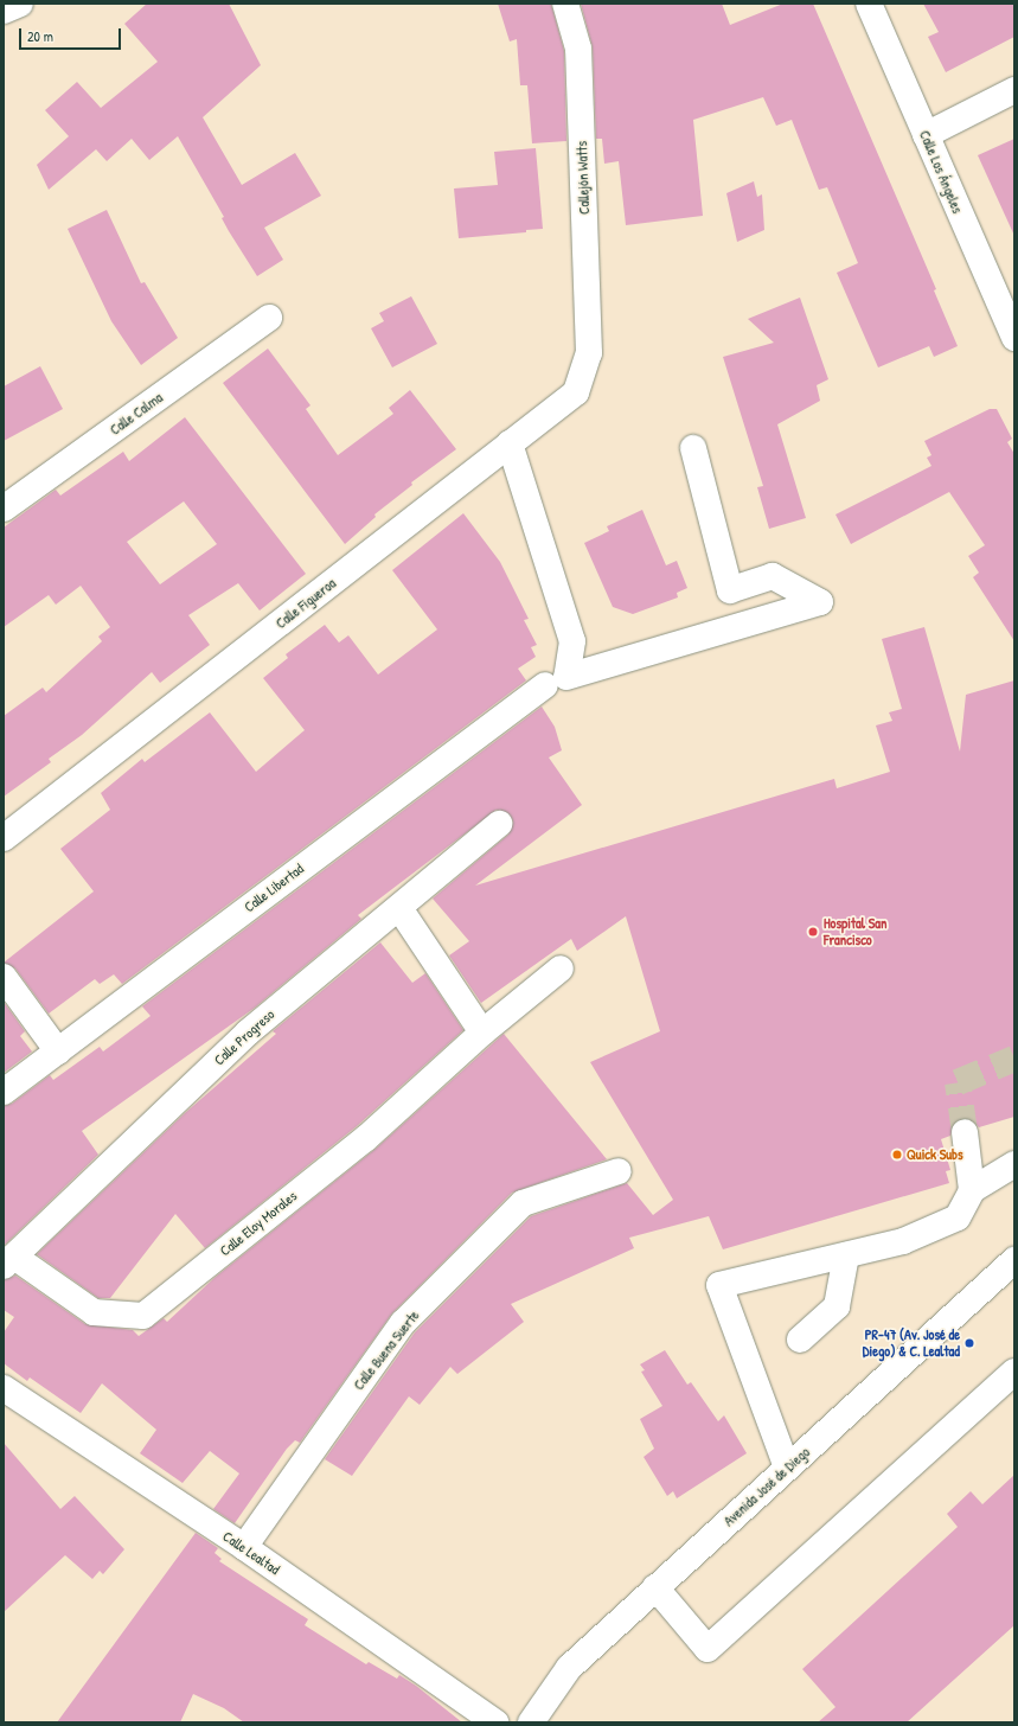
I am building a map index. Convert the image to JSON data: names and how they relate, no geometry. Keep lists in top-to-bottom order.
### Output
{
  "streets": {
    "street": [
      "Calle Los Ángeles",
      "Callejón Watts",
      "Calle Calma",
      "Calle Figueroa",
      "Calle Libertad",
      "Calle Progreso",
      "Calle Eloy Morales",
      "Calle Buena Suerte",
      "Avenida José de Diego",
      "Calle Lealtad"
    ]
  },
  "crossings": [
    ["Callejón Watts", "Calle Figueroa"],
    ["Calle Progreso", "Calle Eloy Morales"],
    ["Calle Buena Suerte", "Calle Lealtad"]
  ],
  "places": ["Hospital San Francisco", "Quick Subs", "PR-47 (Av. José de Diego) & C. Lealtad"],
  "scale_bar": "20 m"
}
